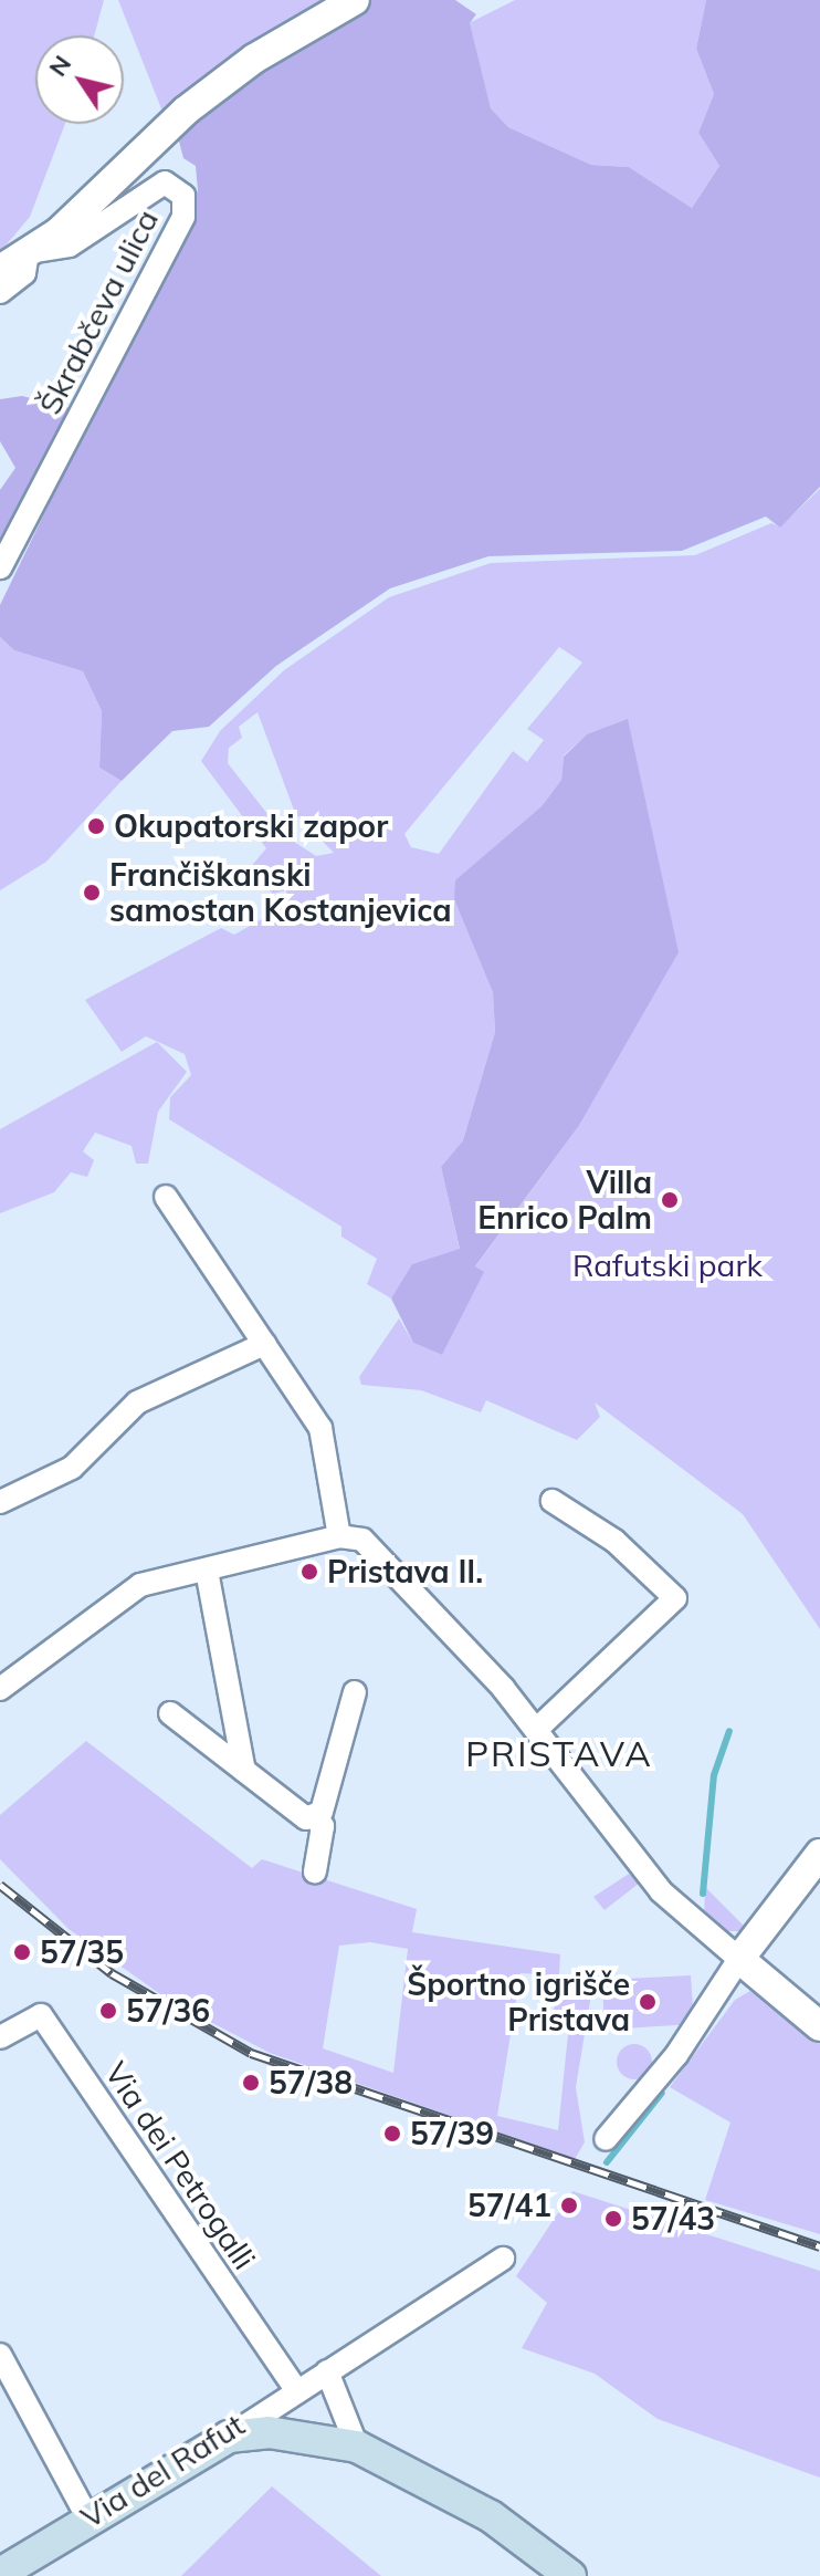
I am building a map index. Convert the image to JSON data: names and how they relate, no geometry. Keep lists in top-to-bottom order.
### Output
{
  "streets": {
    "main road": ["Via del Rafut"],
    "street": ["Škrabčeva ulica", "Via dei Petrogalli"]
  },
  "crossings": [
    ["Via dei Petrogalli", "Via del Rafut"]
  ],
  "districts": ["PRISTAVA"],
  "parks": ["Rafutski park"],
  "places": [
    "Okupatorski zapor",
    "Frančiškanski samostan Kostanjevica",
    "Villa Enrico Palm",
    "Pristava II.",
    "57/35",
    "Športno igrišče Pristava",
    "57/36",
    "57/38",
    "57/39",
    "57/41",
    "57/43"
  ],
  "north": "top left"
}
